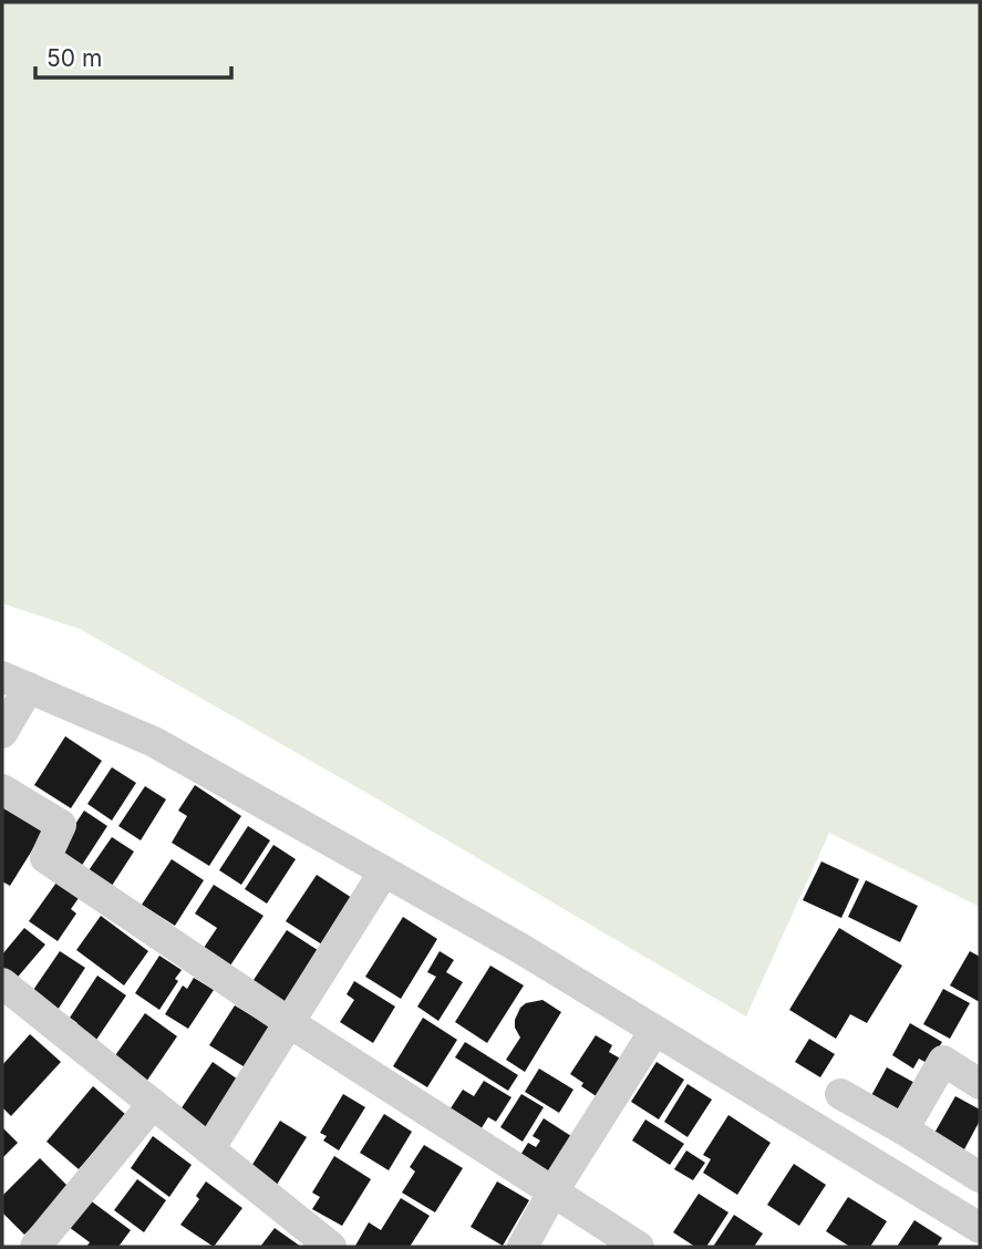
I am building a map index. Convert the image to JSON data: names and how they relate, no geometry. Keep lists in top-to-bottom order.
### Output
{
  "scale_bar": "50 m"
}
